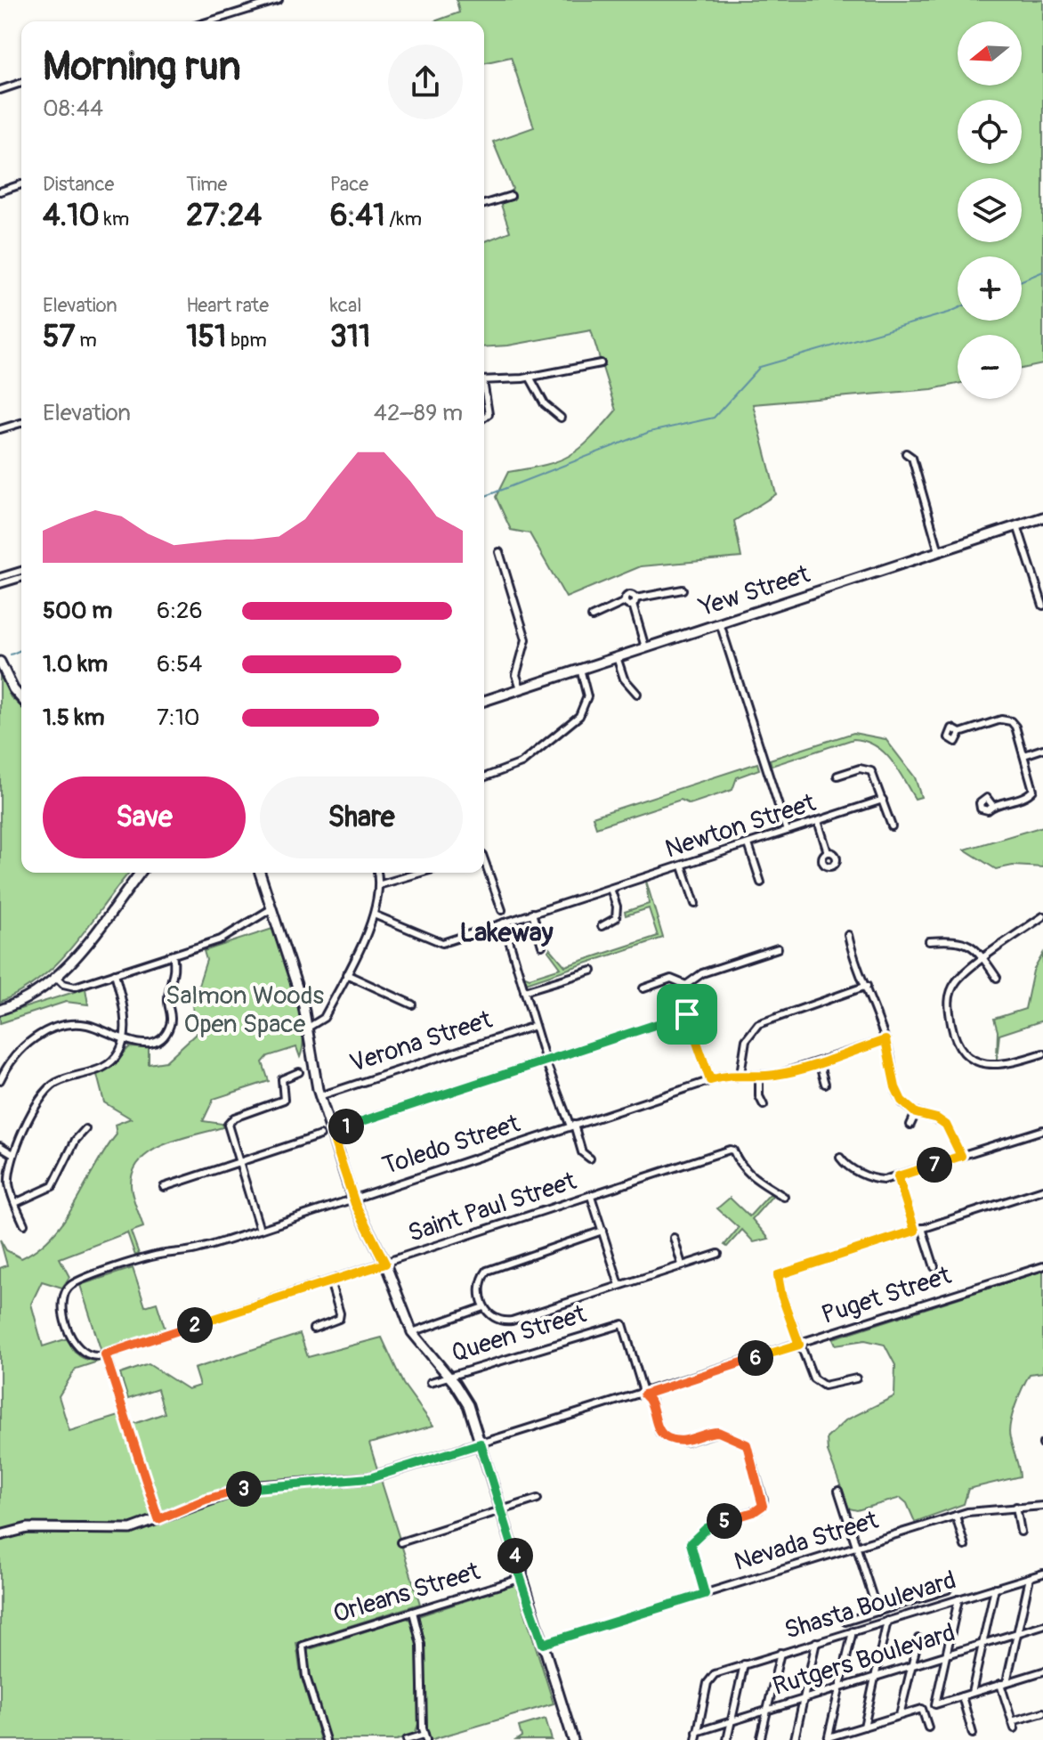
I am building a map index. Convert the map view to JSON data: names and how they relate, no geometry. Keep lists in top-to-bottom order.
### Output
{
  "streets": {
    "street": [
      "Yew Street",
      "Newton Street",
      "Verona Street",
      "Toledo Street",
      "Saint Paul Street",
      "Puget Street",
      "Queen Street",
      "Nevada Street",
      "Orleans Street",
      "Shasta Boulevard",
      "Rutgers Boulevard"
    ]
  },
  "crossings": [
    ["Toledo Street", "Saint Paul Street"],
    ["Puget Street", "Queen Street"],
    ["Shasta Boulevard", "Rutgers Boulevard"]
  ],
  "districts": ["Lakeway"],
  "parks": ["Salmon Woods Open Space"],
  "north": "left",
  "page": {
    "map_buttons": ["+", "−"],
    "heading": ["Morning run", "08:44"],
    "stats": [
      ["Distance", "4.10 km"],
      ["Time", "27:24"],
      ["Pace", "6:41 /km"],
      ["Elevation", "57 m"],
      ["Heart rate", "151 bpm"],
      ["kcal", "311"]
    ],
    "chart": ["Elevation", "42–89 m"],
    "list": [
      {
        "name": "500 m",
        "note": "6:26"
      },
      {
        "name": "1.0 km",
        "note": "6:54"
      },
      {
        "name": "1.5 km",
        "note": "7:10"
      }
    ],
    "buttons": ["Save", "Share"],
    "pins": [
      "1",
      "7",
      "2",
      "6",
      "3",
      "5",
      "4"
    ]
  }
}
